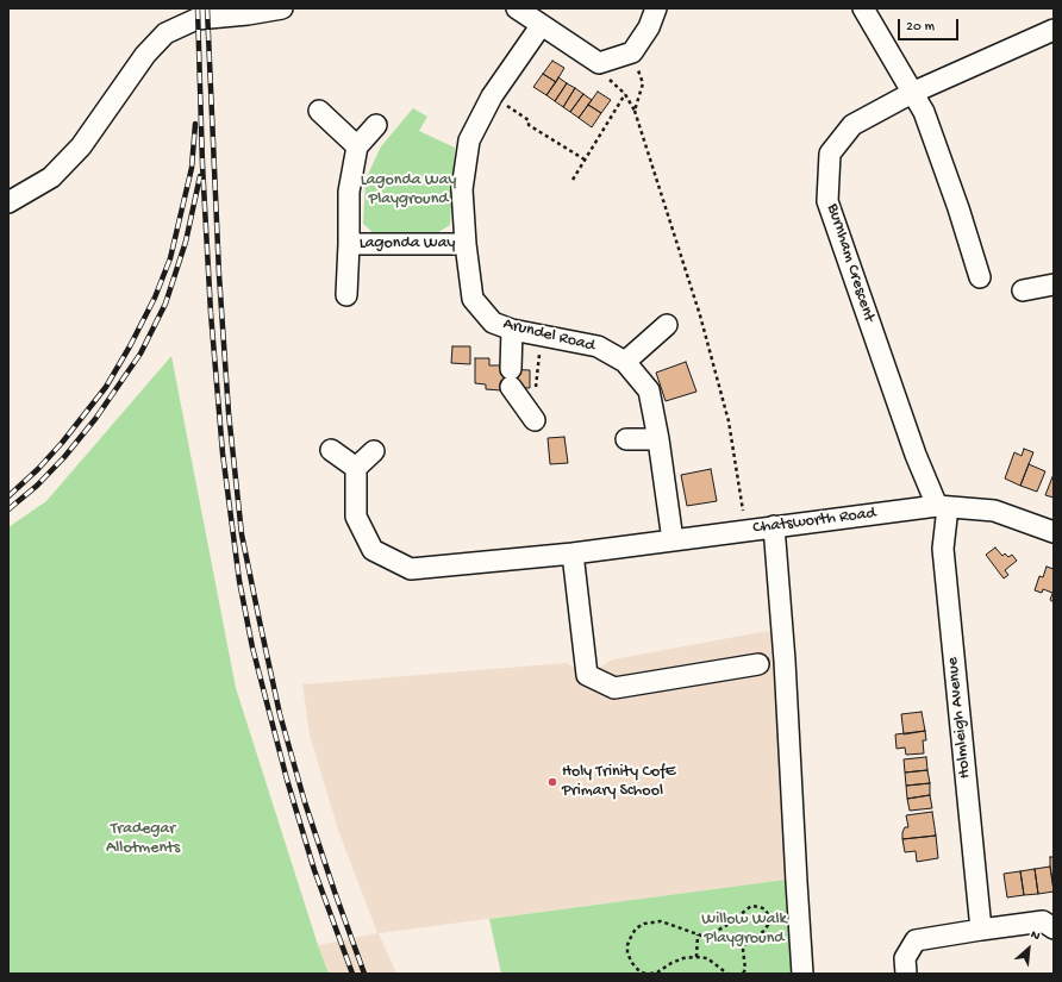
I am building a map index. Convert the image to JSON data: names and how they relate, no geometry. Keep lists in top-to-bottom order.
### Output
{
  "streets": {
    "street": [
      "Lagonda Way",
      "Burnham Crescent",
      "Arundel Road",
      "Chatsworth Road",
      "Holmleigh Avenue"
    ]
  },
  "crossings": [
    ["Lagonda Way", "Arundel Road"],
    ["Burnham Crescent", "Chatsworth Road"],
    ["Burnham Crescent", "Holmleigh Avenue"],
    ["Arundel Road", "Chatsworth Road"],
    ["Chatsworth Road", "Holmleigh Avenue"]
  ],
  "parks": ["Lagonda Way Playground", "Tradegar Allotments", "Willow Walk Playground"],
  "places": ["Holy Trinity CofE Primary School"],
  "scale_bar": "20 m",
  "north": "top right"
}
